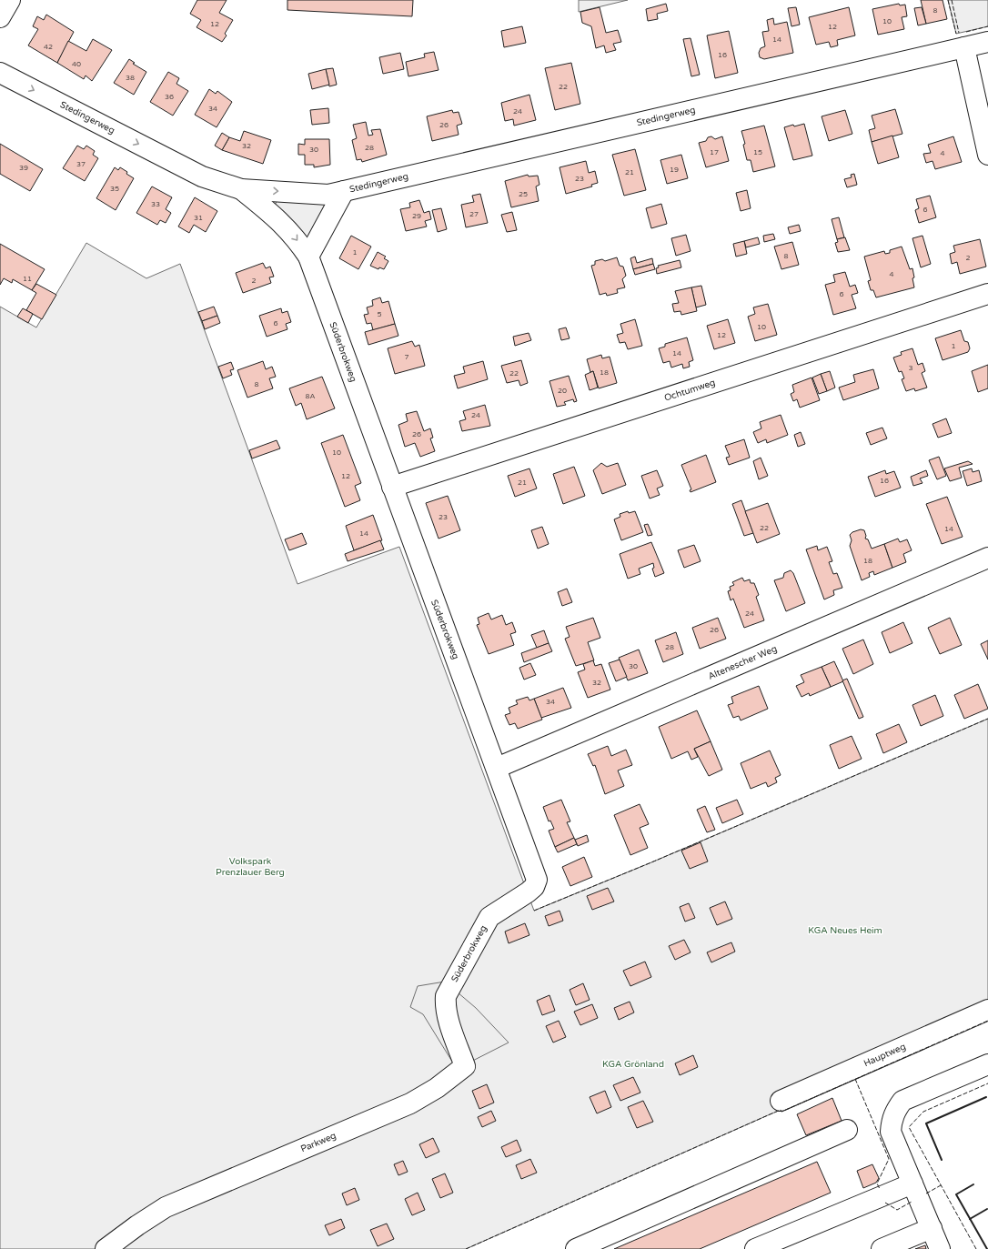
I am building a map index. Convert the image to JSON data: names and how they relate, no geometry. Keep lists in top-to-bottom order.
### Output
{
  "streets": {
    "street": [
      "Stedingerweg",
      "Süderbrokweg",
      "Ochtumweg",
      "Altenescher Weg",
      "Hauptweg",
      "Parkweg"
    ]
  },
  "crossings": [
    ["Stedingerweg", "Süderbrokweg"],
    ["Süderbrokweg", "Ochtumweg"],
    ["Süderbrokweg", "Altenescher Weg"],
    ["Süderbrokweg", "Parkweg"]
  ],
  "parks": ["Volkspark Prenzlauer Berg", "KGA Neues Heim", "KGA Grönland"],
  "house_numbers": [
    "8",
    "10",
    "12",
    "12",
    "14",
    "42",
    "16",
    "40",
    "38",
    "22",
    "36",
    "34",
    "24",
    "26",
    "32",
    "28",
    "30",
    "17",
    "15",
    "4",
    "37",
    "39",
    "19",
    "21",
    "23",
    "35",
    "25",
    "33",
    "6",
    "27",
    "29",
    "31",
    "1",
    "8",
    "2",
    "4",
    "11",
    "2",
    "6",
    "5",
    "6",
    "10",
    "12",
    "1",
    "14",
    "7",
    "3",
    "18",
    "22",
    "8",
    "20",
    "8A",
    "24",
    "26",
    "10",
    "12",
    "16",
    "21",
    "23",
    "22",
    "14",
    "14",
    "18",
    "24",
    "26",
    "28",
    "30",
    "32",
    "34"
  ]
}
